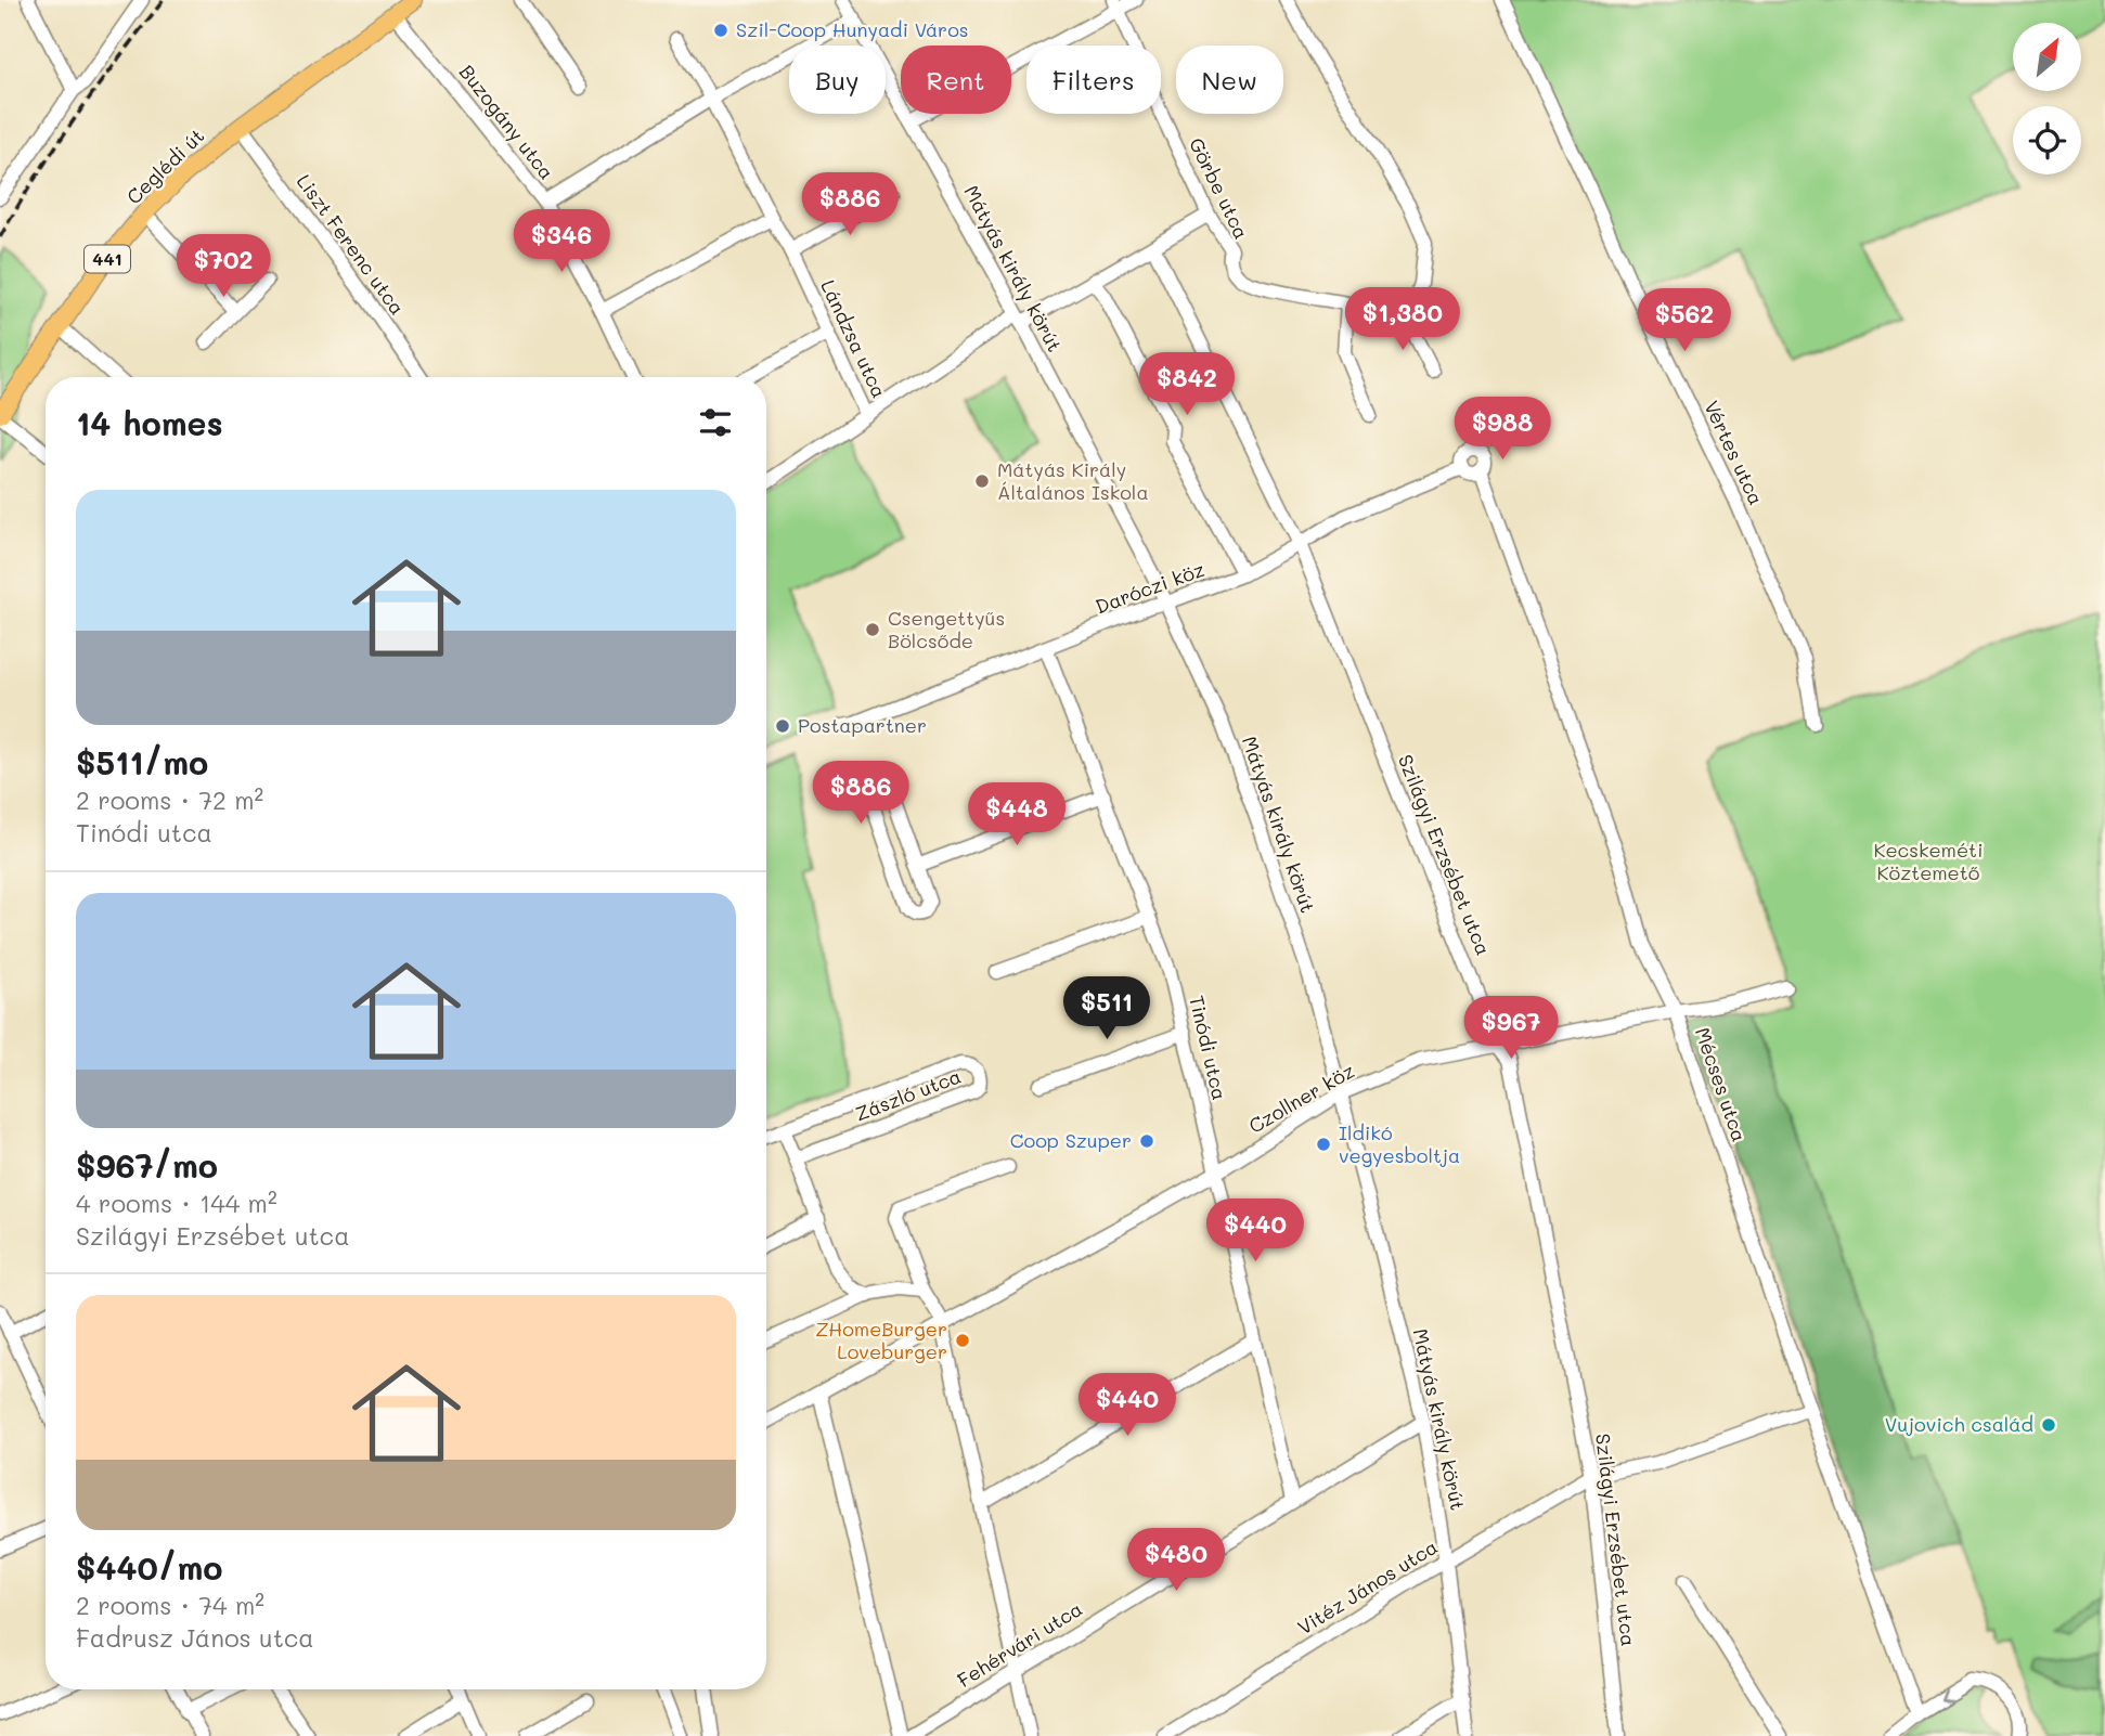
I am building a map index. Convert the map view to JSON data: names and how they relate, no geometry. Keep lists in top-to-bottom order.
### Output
{
  "streets": {
    "main road": ["Ceglédi út", "441"],
    "street": [
      "Buzogány utca",
      "Görbe utca",
      "Liszt Ferenc utca",
      "Mátyás király körút",
      "Lándzsa utca",
      "Vértes utca",
      "Daróczi köz",
      "Szilágyi Erzsébet utca",
      "Tinódi utca",
      "Mécses utca",
      "Zászló utca",
      "Czollner köz",
      "Vitéz János utca",
      "Fehérvári utca"
    ]
  },
  "crossings": [
    ["Buzogány utca", "Ceglédi út"],
    ["Ceglédi út", "Liszt Ferenc utca"],
    ["Mátyás király körút", "Daróczi köz"],
    ["Mátyás király körút", "Czollner köz"],
    ["Mátyás király körút", "Vitéz János utca"],
    ["Mátyás király körút", "Fehérvári utca"],
    ["Daróczi köz", "Szilágyi Erzsébet utca"],
    ["Daróczi köz", "Tinódi utca"],
    ["Daróczi köz", "Mécses utca"],
    ["Szilágyi Erzsébet utca", "Czollner köz"],
    ["Szilágyi Erzsébet utca", "Vitéz János utca"],
    ["Tinódi utca", "Czollner köz"],
    ["Tinódi utca", "Fehérvári utca"],
    ["Mécses utca", "Czollner köz"],
    ["Mécses utca", "Vitéz János utca"]
  ],
  "parks": ["Kecskeméti Köztemető"],
  "places": [
    "Szil-Coop Hunyadi Város",
    "Mátyás Király Általános Iskola",
    "Csengettyűs Bölcsőde",
    "Postapartner",
    "Coop Szuper",
    "Ildikó vegyesboltja",
    "ZHomeBurger Loveburger",
    "Vujovich család"
  ],
  "north": "top right",
  "page": {
    "chip": [
      "Buy",
      "Rent",
      "Filters",
      "New"
    ],
    "price": [
      "$886",
      "$346",
      "$702",
      "$1,380",
      "$562",
      "$842",
      "$988",
      "$886",
      "$448",
      "$511",
      "$967",
      "$440",
      "$440",
      "$480"
    ],
    "heading": "14 homes",
    "list": [
      {
        "name": "$511/mo",
        "note": "2 rooms · 72 m² · Tinódi utca"
      },
      {
        "name": "$967/mo",
        "note": "4 rooms · 144 m² · Szilágyi Erzsébet utca"
      },
      {
        "name": "$440/mo",
        "note": "2 rooms · 74 m² · Fadrusz János utca"
      }
    ]
  }
}
